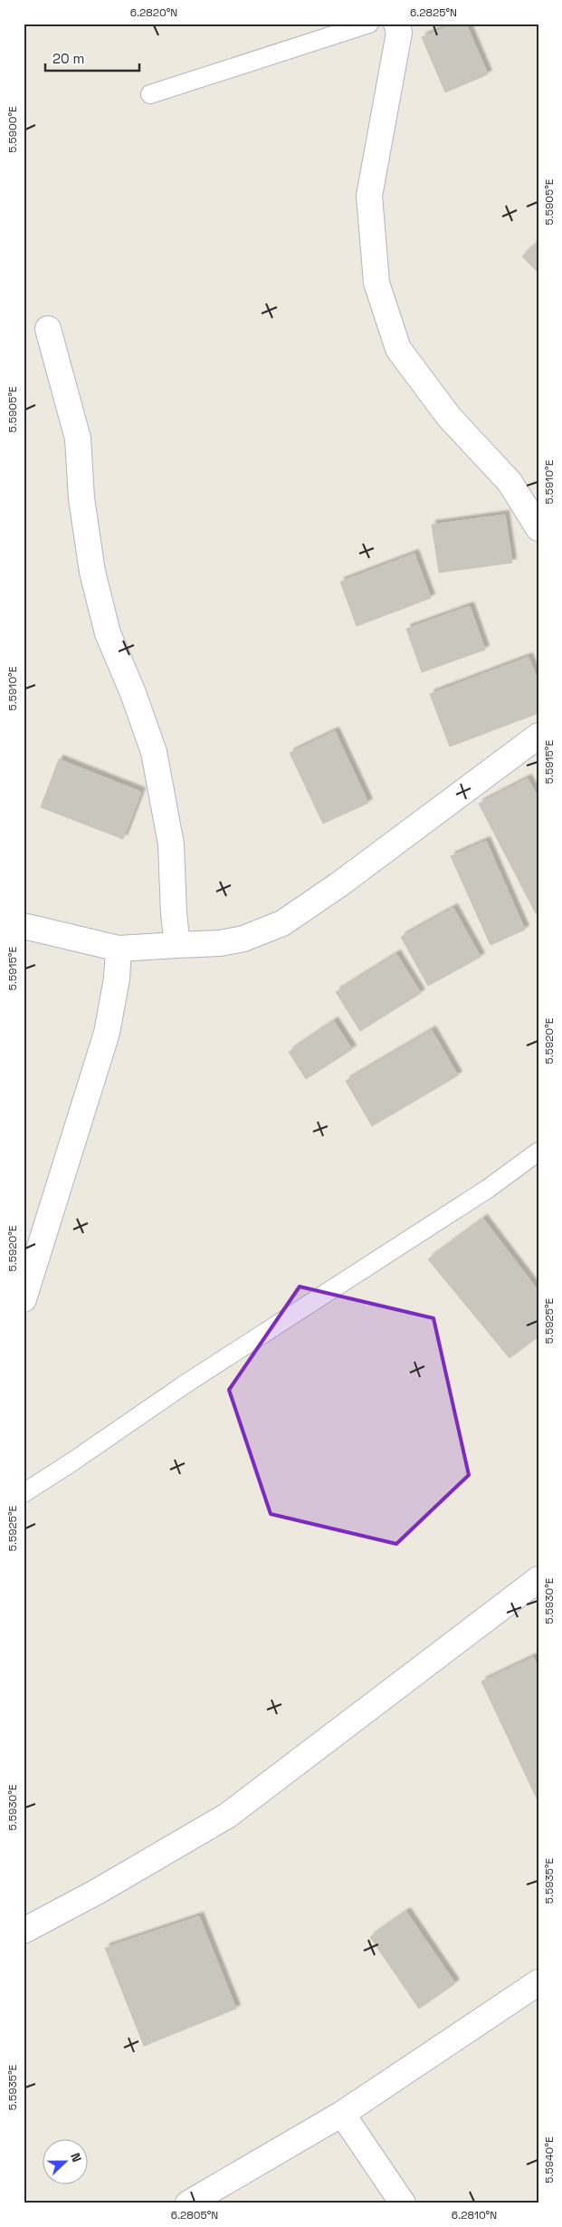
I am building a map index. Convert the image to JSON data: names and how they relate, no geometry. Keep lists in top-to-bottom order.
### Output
{
  "scale_bar": "20 m",
  "north": "right",
  "coordinates": [
    "6.2820°N",
    "6.2825°N",
    "5.5900°E",
    "5.5905°E",
    "5.5910°E",
    "5.5915°E",
    "5.5920°E",
    "5.5925°E",
    "5.5930°E",
    "5.5935°E",
    "5.5940°E",
    "6.2805°N",
    "6.2810°N"
  ]
}
